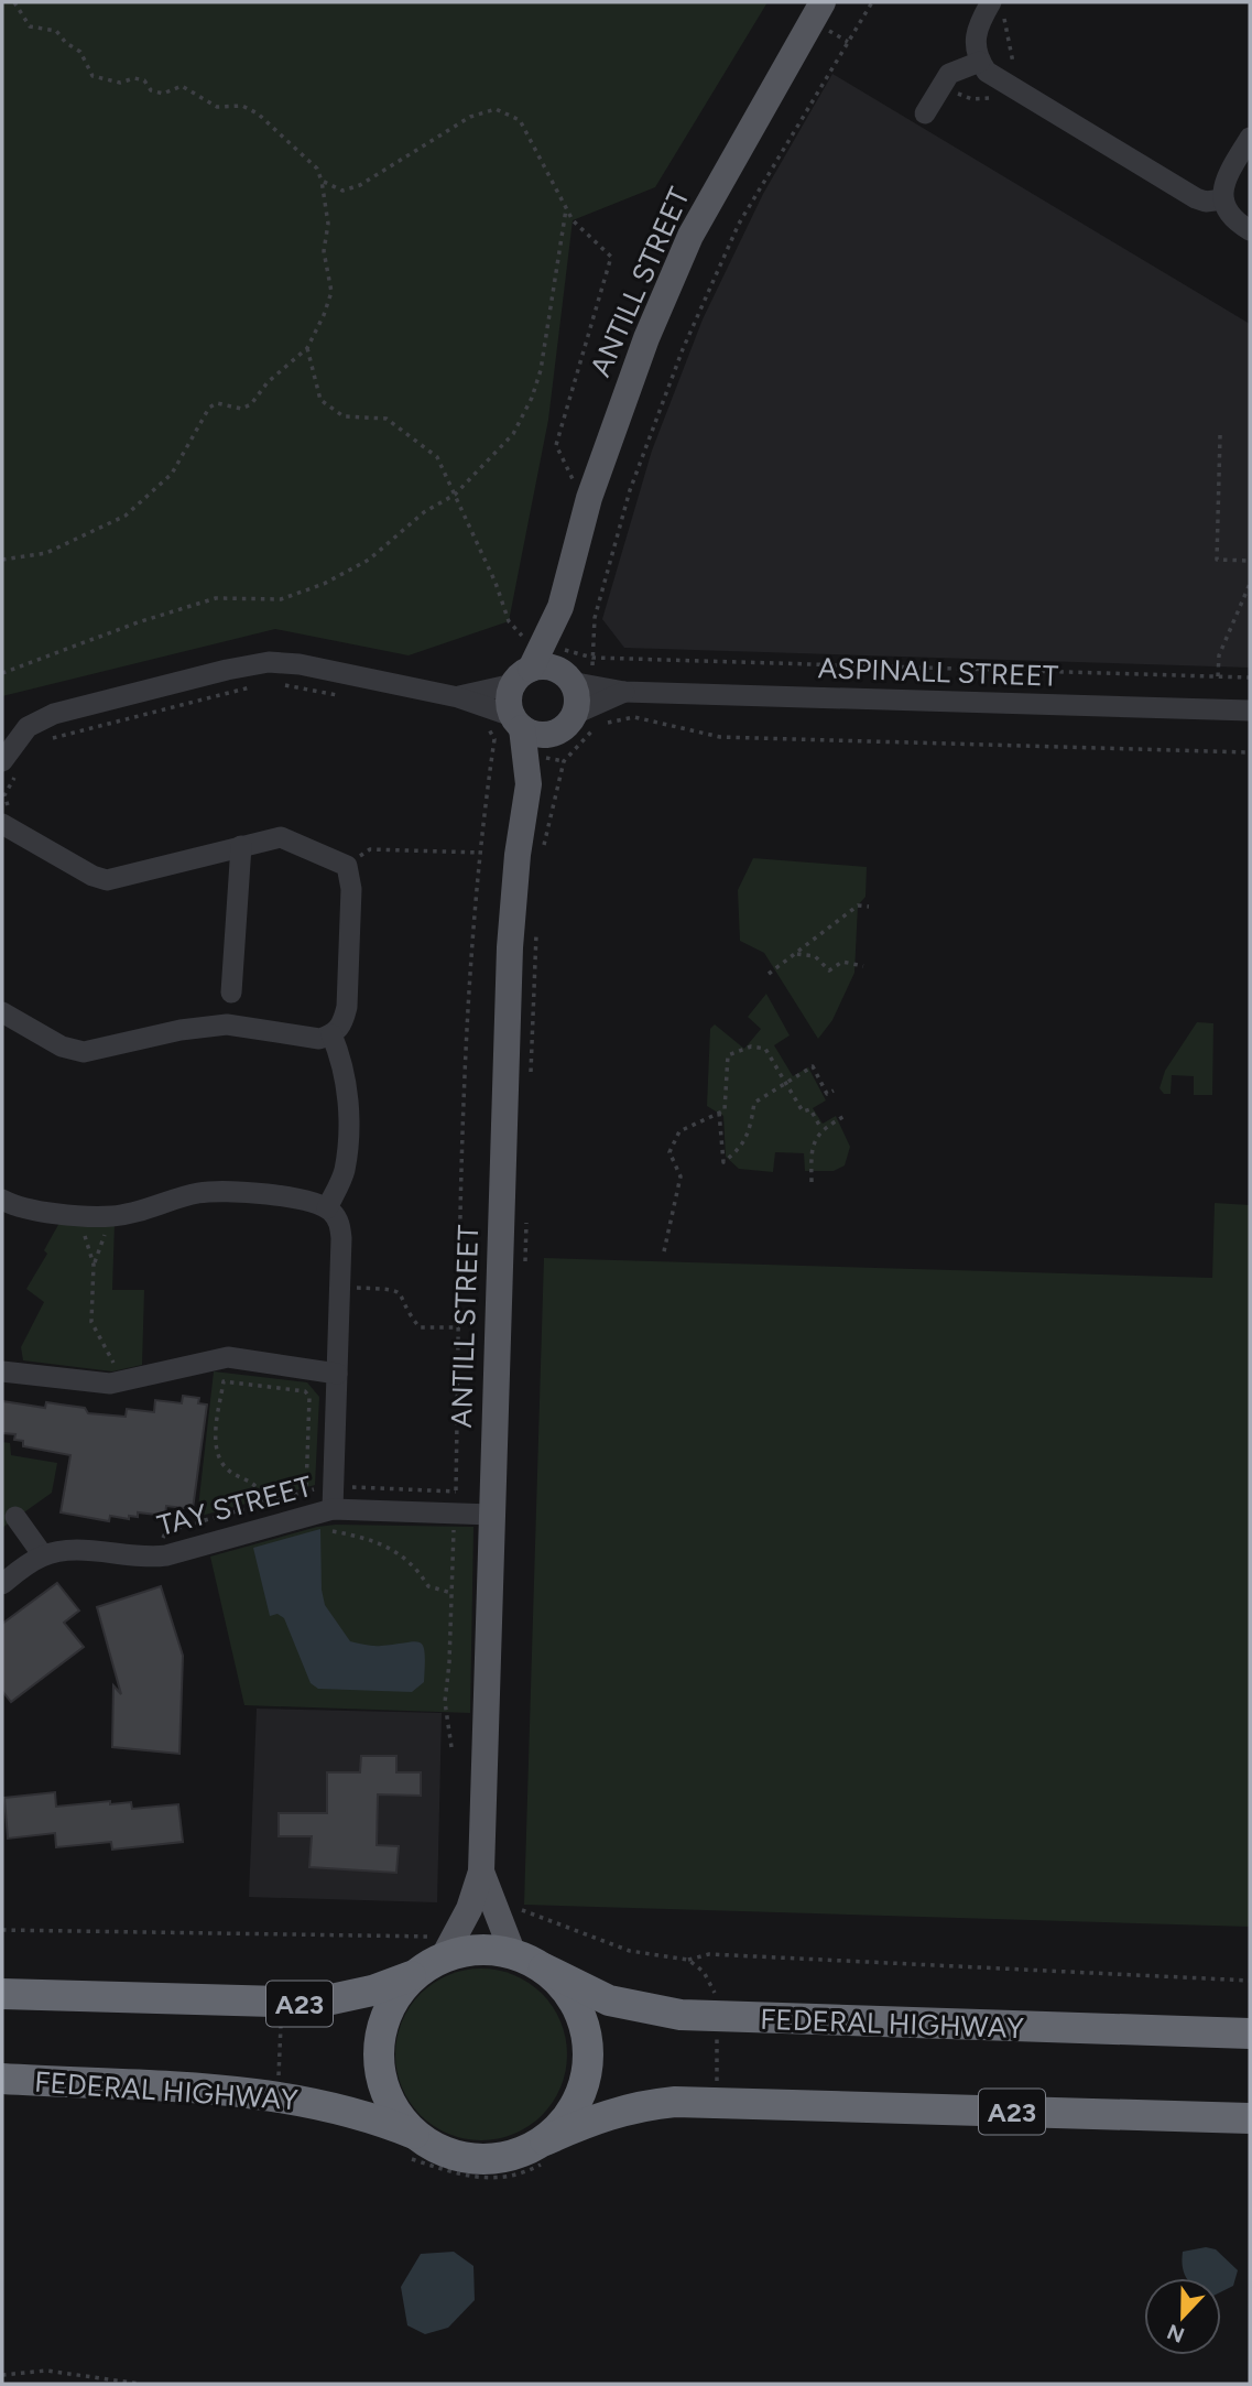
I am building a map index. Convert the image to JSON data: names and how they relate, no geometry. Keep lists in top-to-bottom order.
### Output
{
  "streets": {
    "highway": ["A23", "FEDERAL HIGHWAY"],
    "main road": ["ANTILL STREET"],
    "street": ["ASPINALL STREET", "TAY STREET"]
  },
  "crossings": [
    ["ANTILL STREET", "ASPINALL STREET"],
    ["ANTILL STREET", "TAY STREET"],
    ["ANTILL STREET", "A23"],
    ["ANTILL STREET", "FEDERAL HIGHWAY"],
    ["A23", "FEDERAL HIGHWAY"]
  ],
  "north": "bottom"
}
